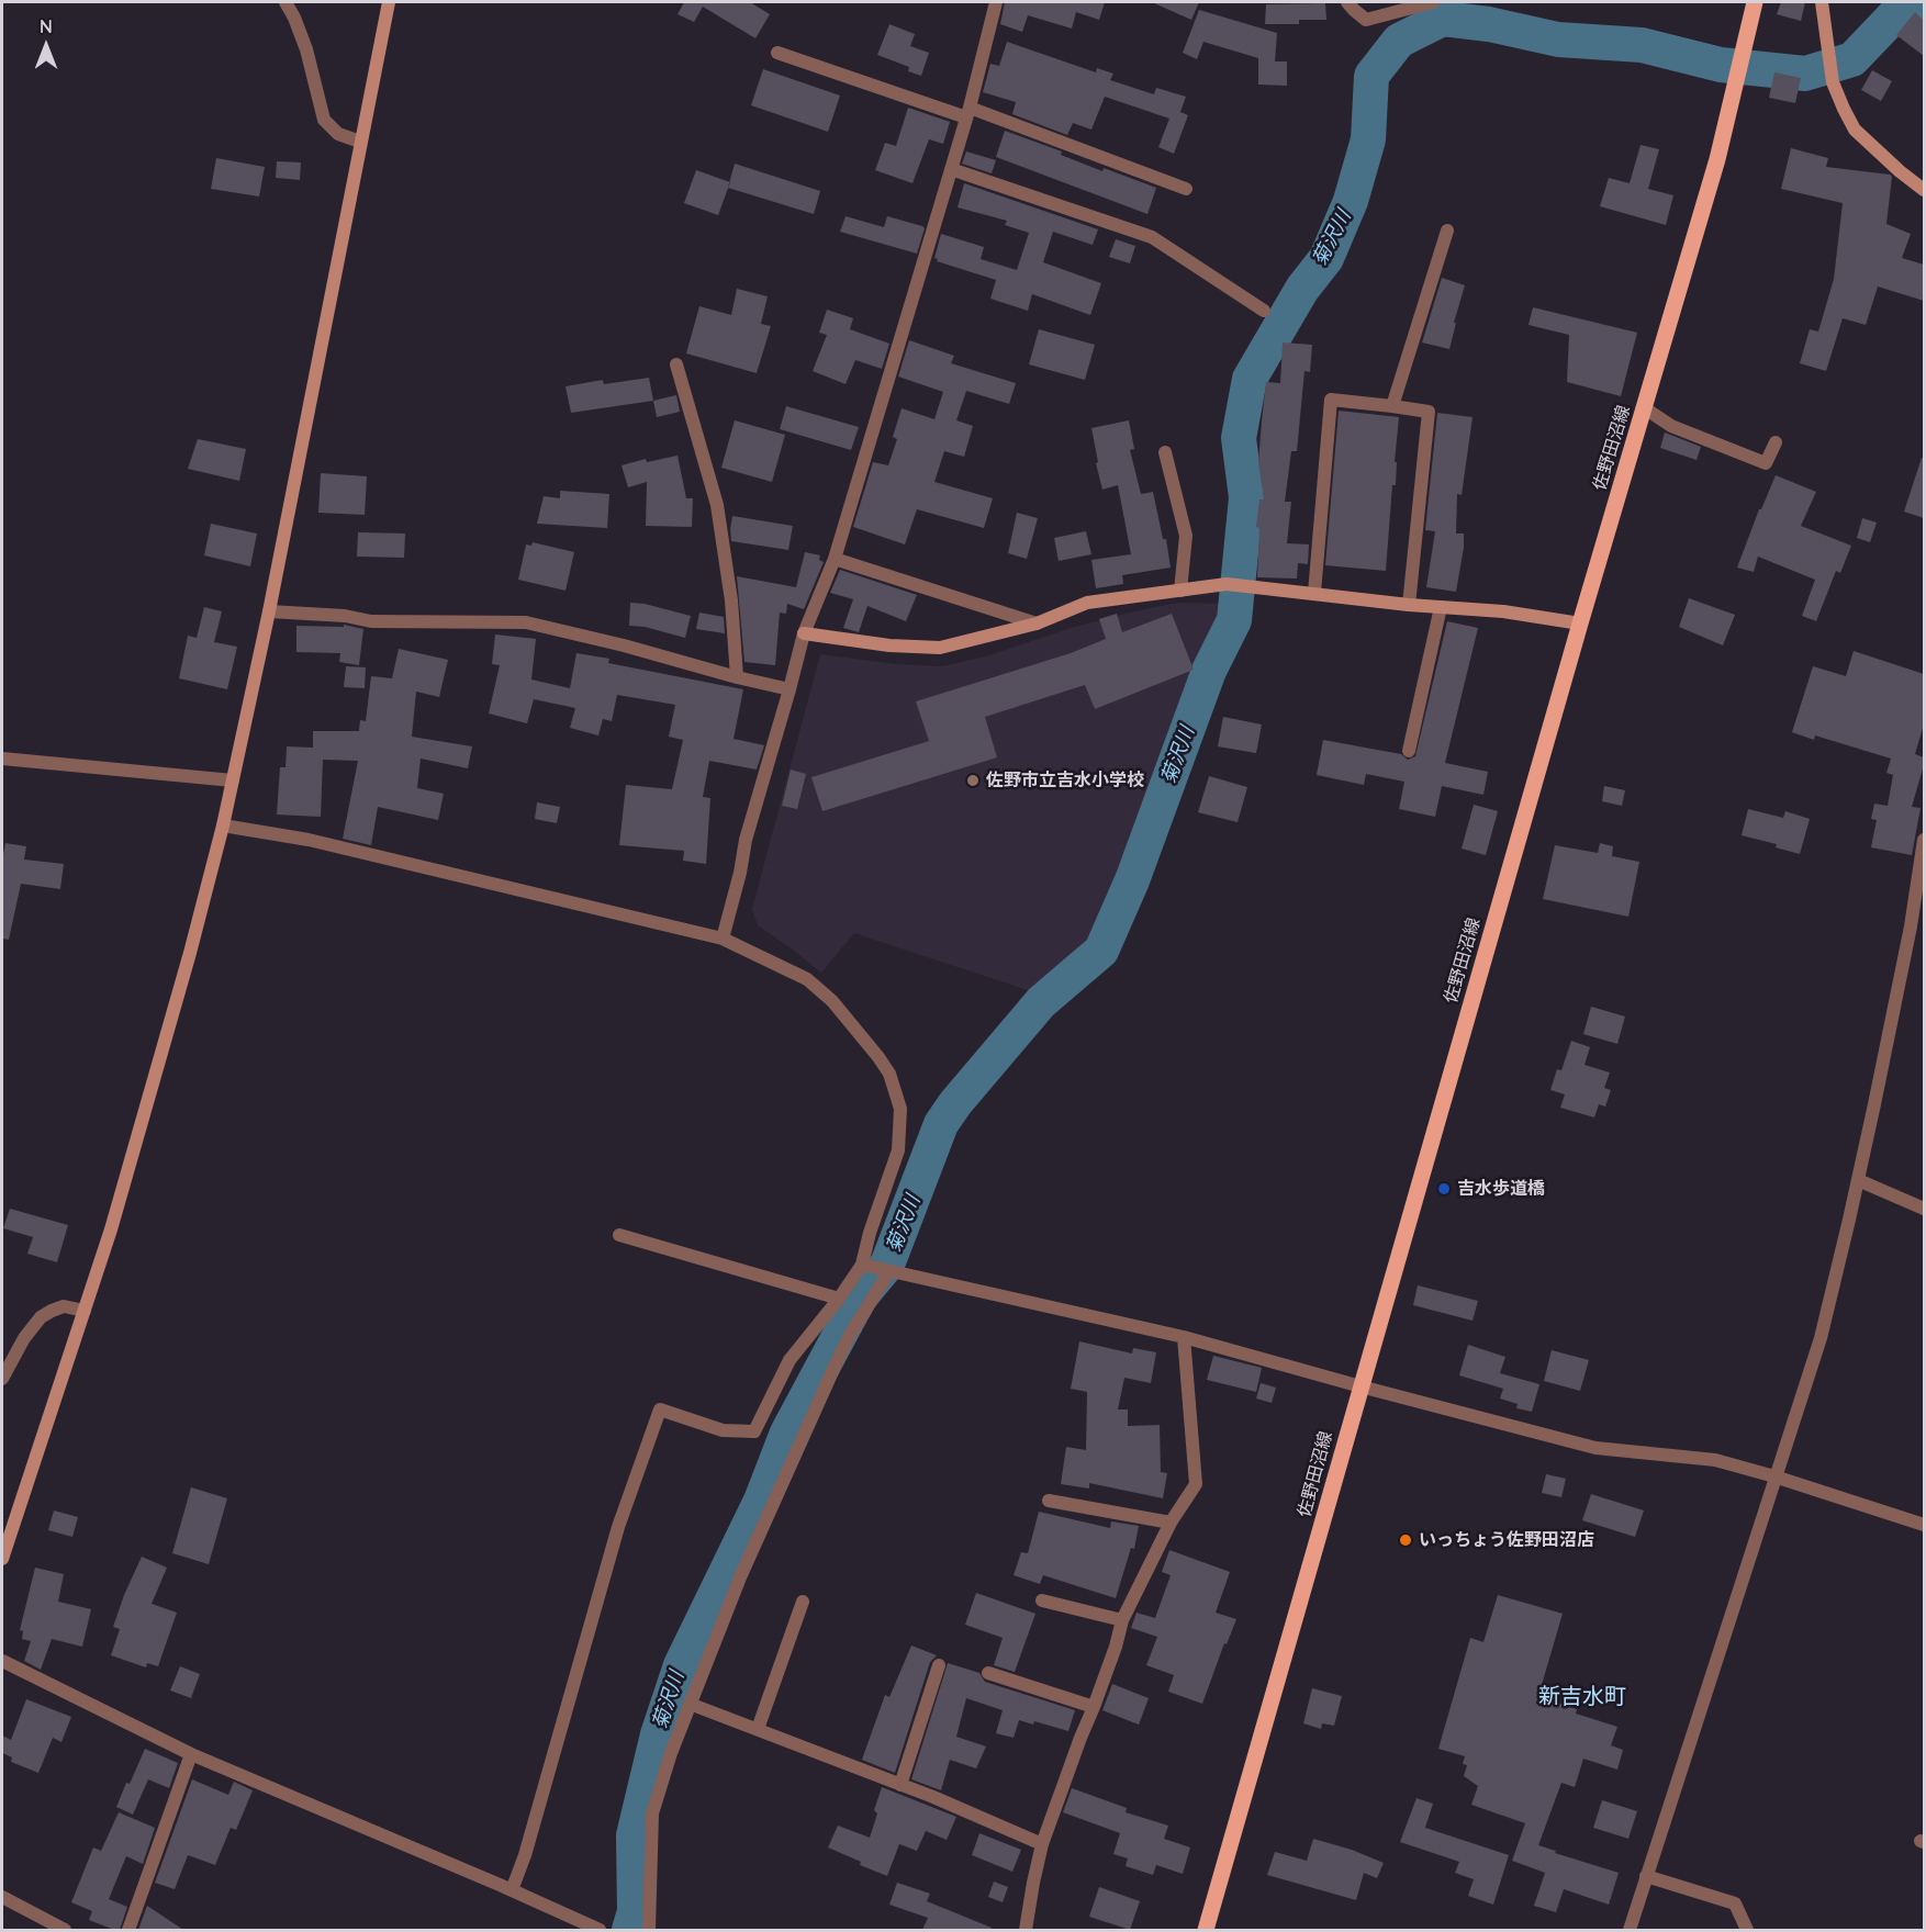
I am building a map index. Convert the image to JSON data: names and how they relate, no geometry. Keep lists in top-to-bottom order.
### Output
{
  "streets": {
    "main road": ["佐野田沼線"]
  },
  "districts": ["新吉水町"],
  "water": ["菊沢川"],
  "places": ["佐野市立吉水小学校", "吉水歩道橋", "いっちょう佐野田沼店"],
  "north": "top"
}
